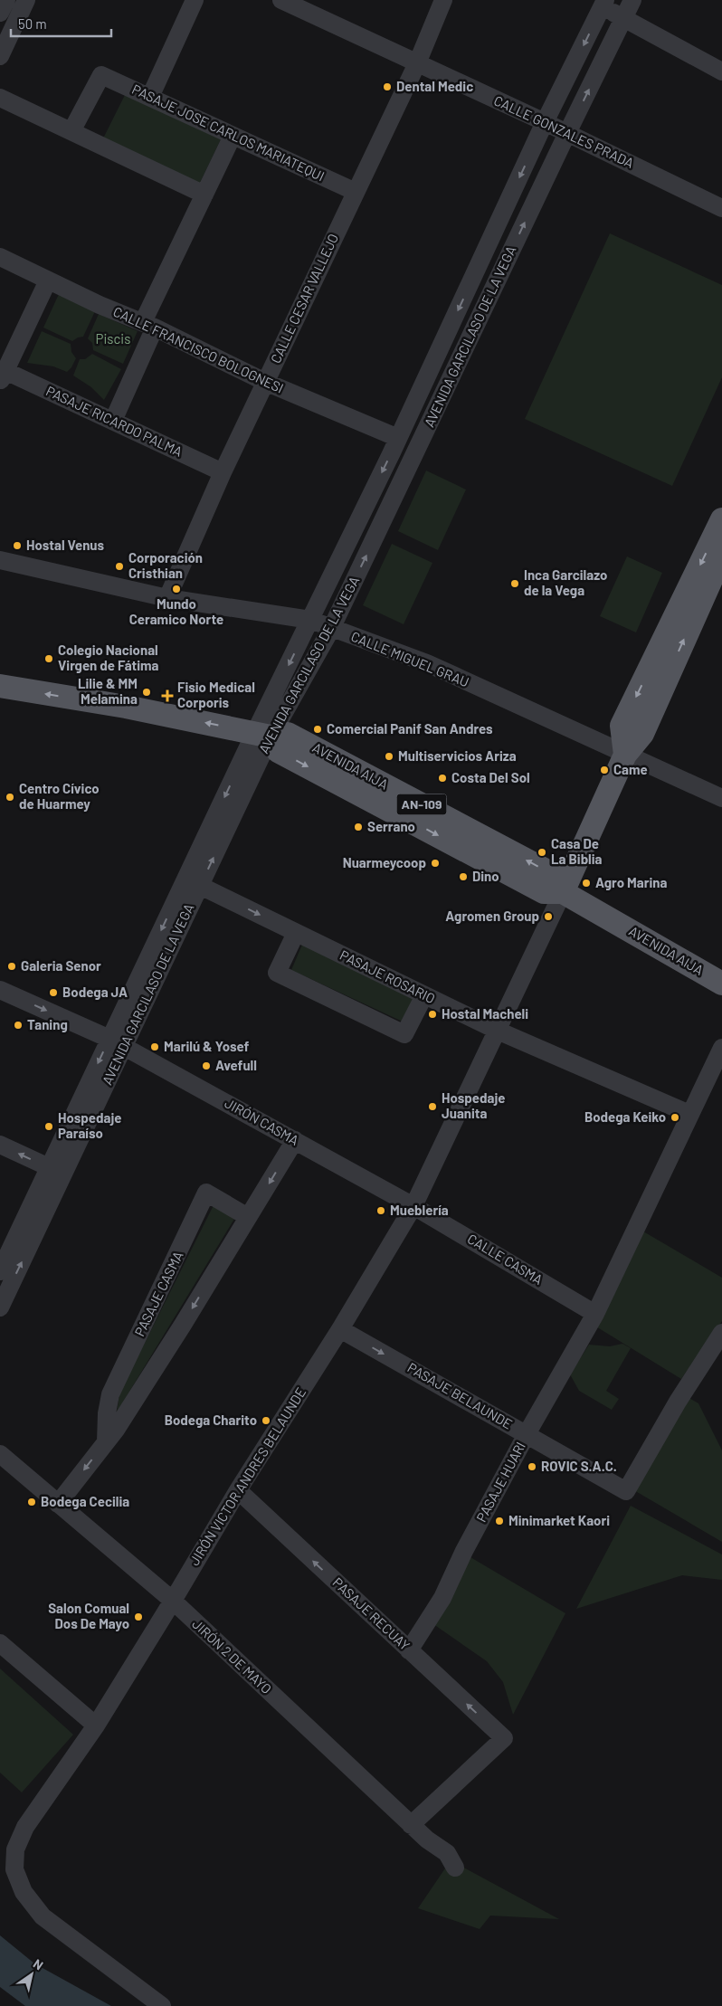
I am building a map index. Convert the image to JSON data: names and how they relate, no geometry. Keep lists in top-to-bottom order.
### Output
{
  "streets": {
    "main road": ["AVENIDA AIJA", "AN-109"],
    "street": [
      "CALLE GONZALES PRADA",
      "PASAJE JOSE CARLOS MARIATEQUI",
      "CALLE CESAR VALLEJO",
      "AVENIDA GARCILASO DE LA VEGA",
      "CALLE FRANCISCO BOLOGNESI",
      "PASAJE RICARDO PALMA",
      "CALLE MIGUEL GRAU",
      "PASAJE ROSARIO",
      "JIRÓN CASMA",
      "CALLE CASMA",
      "PASAJE CASMA",
      "PASAJE BELAUNDE",
      "JIRÓN VICTOR ANDRES BELAUNDE",
      "PASAJE HUARI",
      "PASAJE RECUAY",
      "JIRÓN 2 DE MAYO"
    ]
  },
  "crossings": [
    ["CALLE GONZALES PRADA", "CALLE CESAR VALLEJO"],
    ["CALLE GONZALES PRADA", "AVENIDA GARCILASO DE LA VEGA"],
    ["PASAJE JOSE CARLOS MARIATEQUI", "CALLE CESAR VALLEJO"],
    ["CALLE CESAR VALLEJO", "CALLE FRANCISCO BOLOGNESI"],
    ["CALLE CESAR VALLEJO", "PASAJE RICARDO PALMA"],
    ["CALLE CESAR VALLEJO", "CALLE MIGUEL GRAU"],
    ["AVENIDA GARCILASO DE LA VEGA", "CALLE FRANCISCO BOLOGNESI"],
    ["AVENIDA GARCILASO DE LA VEGA", "CALLE MIGUEL GRAU"],
    ["AVENIDA GARCILASO DE LA VEGA", "AVENIDA AIJA"],
    ["AVENIDA GARCILASO DE LA VEGA", "PASAJE ROSARIO"],
    ["AVENIDA GARCILASO DE LA VEGA", "JIRÓN CASMA"],
    ["AVENIDA AIJA", "JIRÓN VICTOR ANDRES BELAUNDE"],
    ["PASAJE ROSARIO", "JIRÓN VICTOR ANDRES BELAUNDE"],
    ["PASAJE ROSARIO", "PASAJE HUARI"],
    ["JIRÓN CASMA", "CALLE CASMA"],
    ["JIRÓN CASMA", "JIRÓN VICTOR ANDRES BELAUNDE"],
    ["CALLE CASMA", "JIRÓN VICTOR ANDRES BELAUNDE"],
    ["CALLE CASMA", "PASAJE HUARI"],
    ["PASAJE BELAUNDE", "JIRÓN VICTOR ANDRES BELAUNDE"],
    ["PASAJE BELAUNDE", "PASAJE HUARI"],
    ["JIRÓN VICTOR ANDRES BELAUNDE", "PASAJE RECUAY"],
    ["JIRÓN VICTOR ANDRES BELAUNDE", "JIRÓN 2 DE MAYO"],
    ["PASAJE HUARI", "PASAJE RECUAY"],
    ["PASAJE RECUAY", "JIRÓN 2 DE MAYO"]
  ],
  "one_way": ["PASAJE BELAUNDE"],
  "parks": ["Piscis"],
  "places": {
    "other": [
      "Dental Medic",
      "Hostal Venus",
      "Corporación Cristhian",
      "Inca Garcilazo de la Vega",
      "Mundo Ceramico Norte",
      "Colegio Nacional Virgen de Fátima",
      "Lilie & MM Melamina",
      "Comercial Panif San Andres",
      "Multiservicios Ariza",
      "Came",
      "Costa Del Sol",
      "Centro Cívico de Huarmey",
      "Serrano",
      "Casa De La Biblia",
      "Nuarmeycoop",
      "Dino",
      "Agro Marina",
      "Agromen Group",
      "Galeria Senor",
      "Bodega JA",
      "Hostal Macheli",
      "Taning",
      "Marilú & Yosef",
      "Avefull",
      "Hospedaje Juanita",
      "Bodega Keiko",
      "Hospedaje Paraíso",
      "Mueblería",
      "Bodega Charito",
      "ROVIC S.A.C.",
      "Bodega Cecilia",
      "Minimarket Kaori",
      "Salon Comual Dos De Mayo"
    ],
    "health": ["Fisio Medical Corporis"]
  },
  "scale_bar": "50 m",
  "north": "top right"
}
